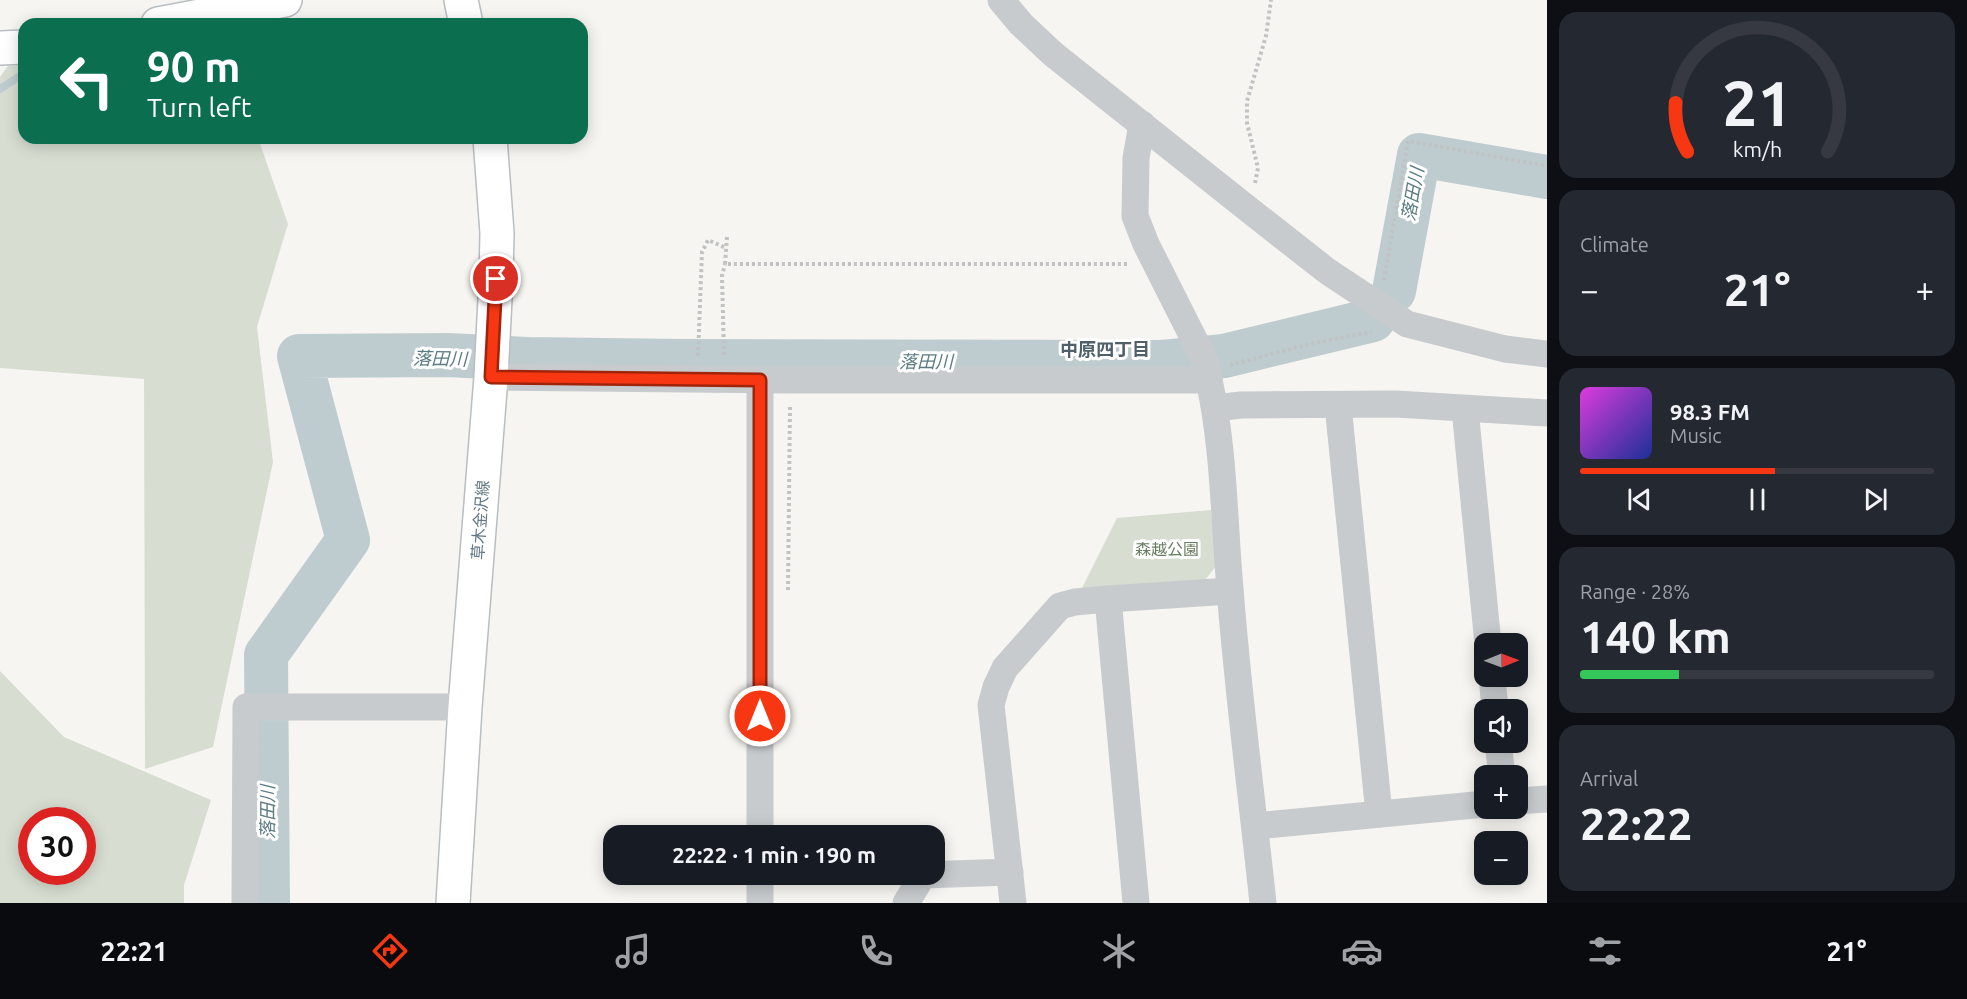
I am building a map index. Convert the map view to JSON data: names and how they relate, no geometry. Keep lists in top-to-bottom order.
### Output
{
  "streets": {
    "main road": ["草木金沢線"]
  },
  "districts": ["中原四丁目"],
  "water": ["落田川"],
  "parks": ["森越公園"],
  "north": "right",
  "page": {
    "turn": ["90 m", "Turn left"],
    "tile": [
      "Climate",
      ["Range · 28%", "140 km"],
      ["Arrival", "22:22"]
    ],
    "heat": ["−", "21°", "+"],
    "song": ["98.3 FM", "Music"],
    "map_buttons": ["+", "−"],
    "limit": "30",
    "trip": "22:22 · 1 min · 190 m",
    "tabs": ["22:21", "21°"],
    "gauge": ["21", "km/h"]
  }
}
